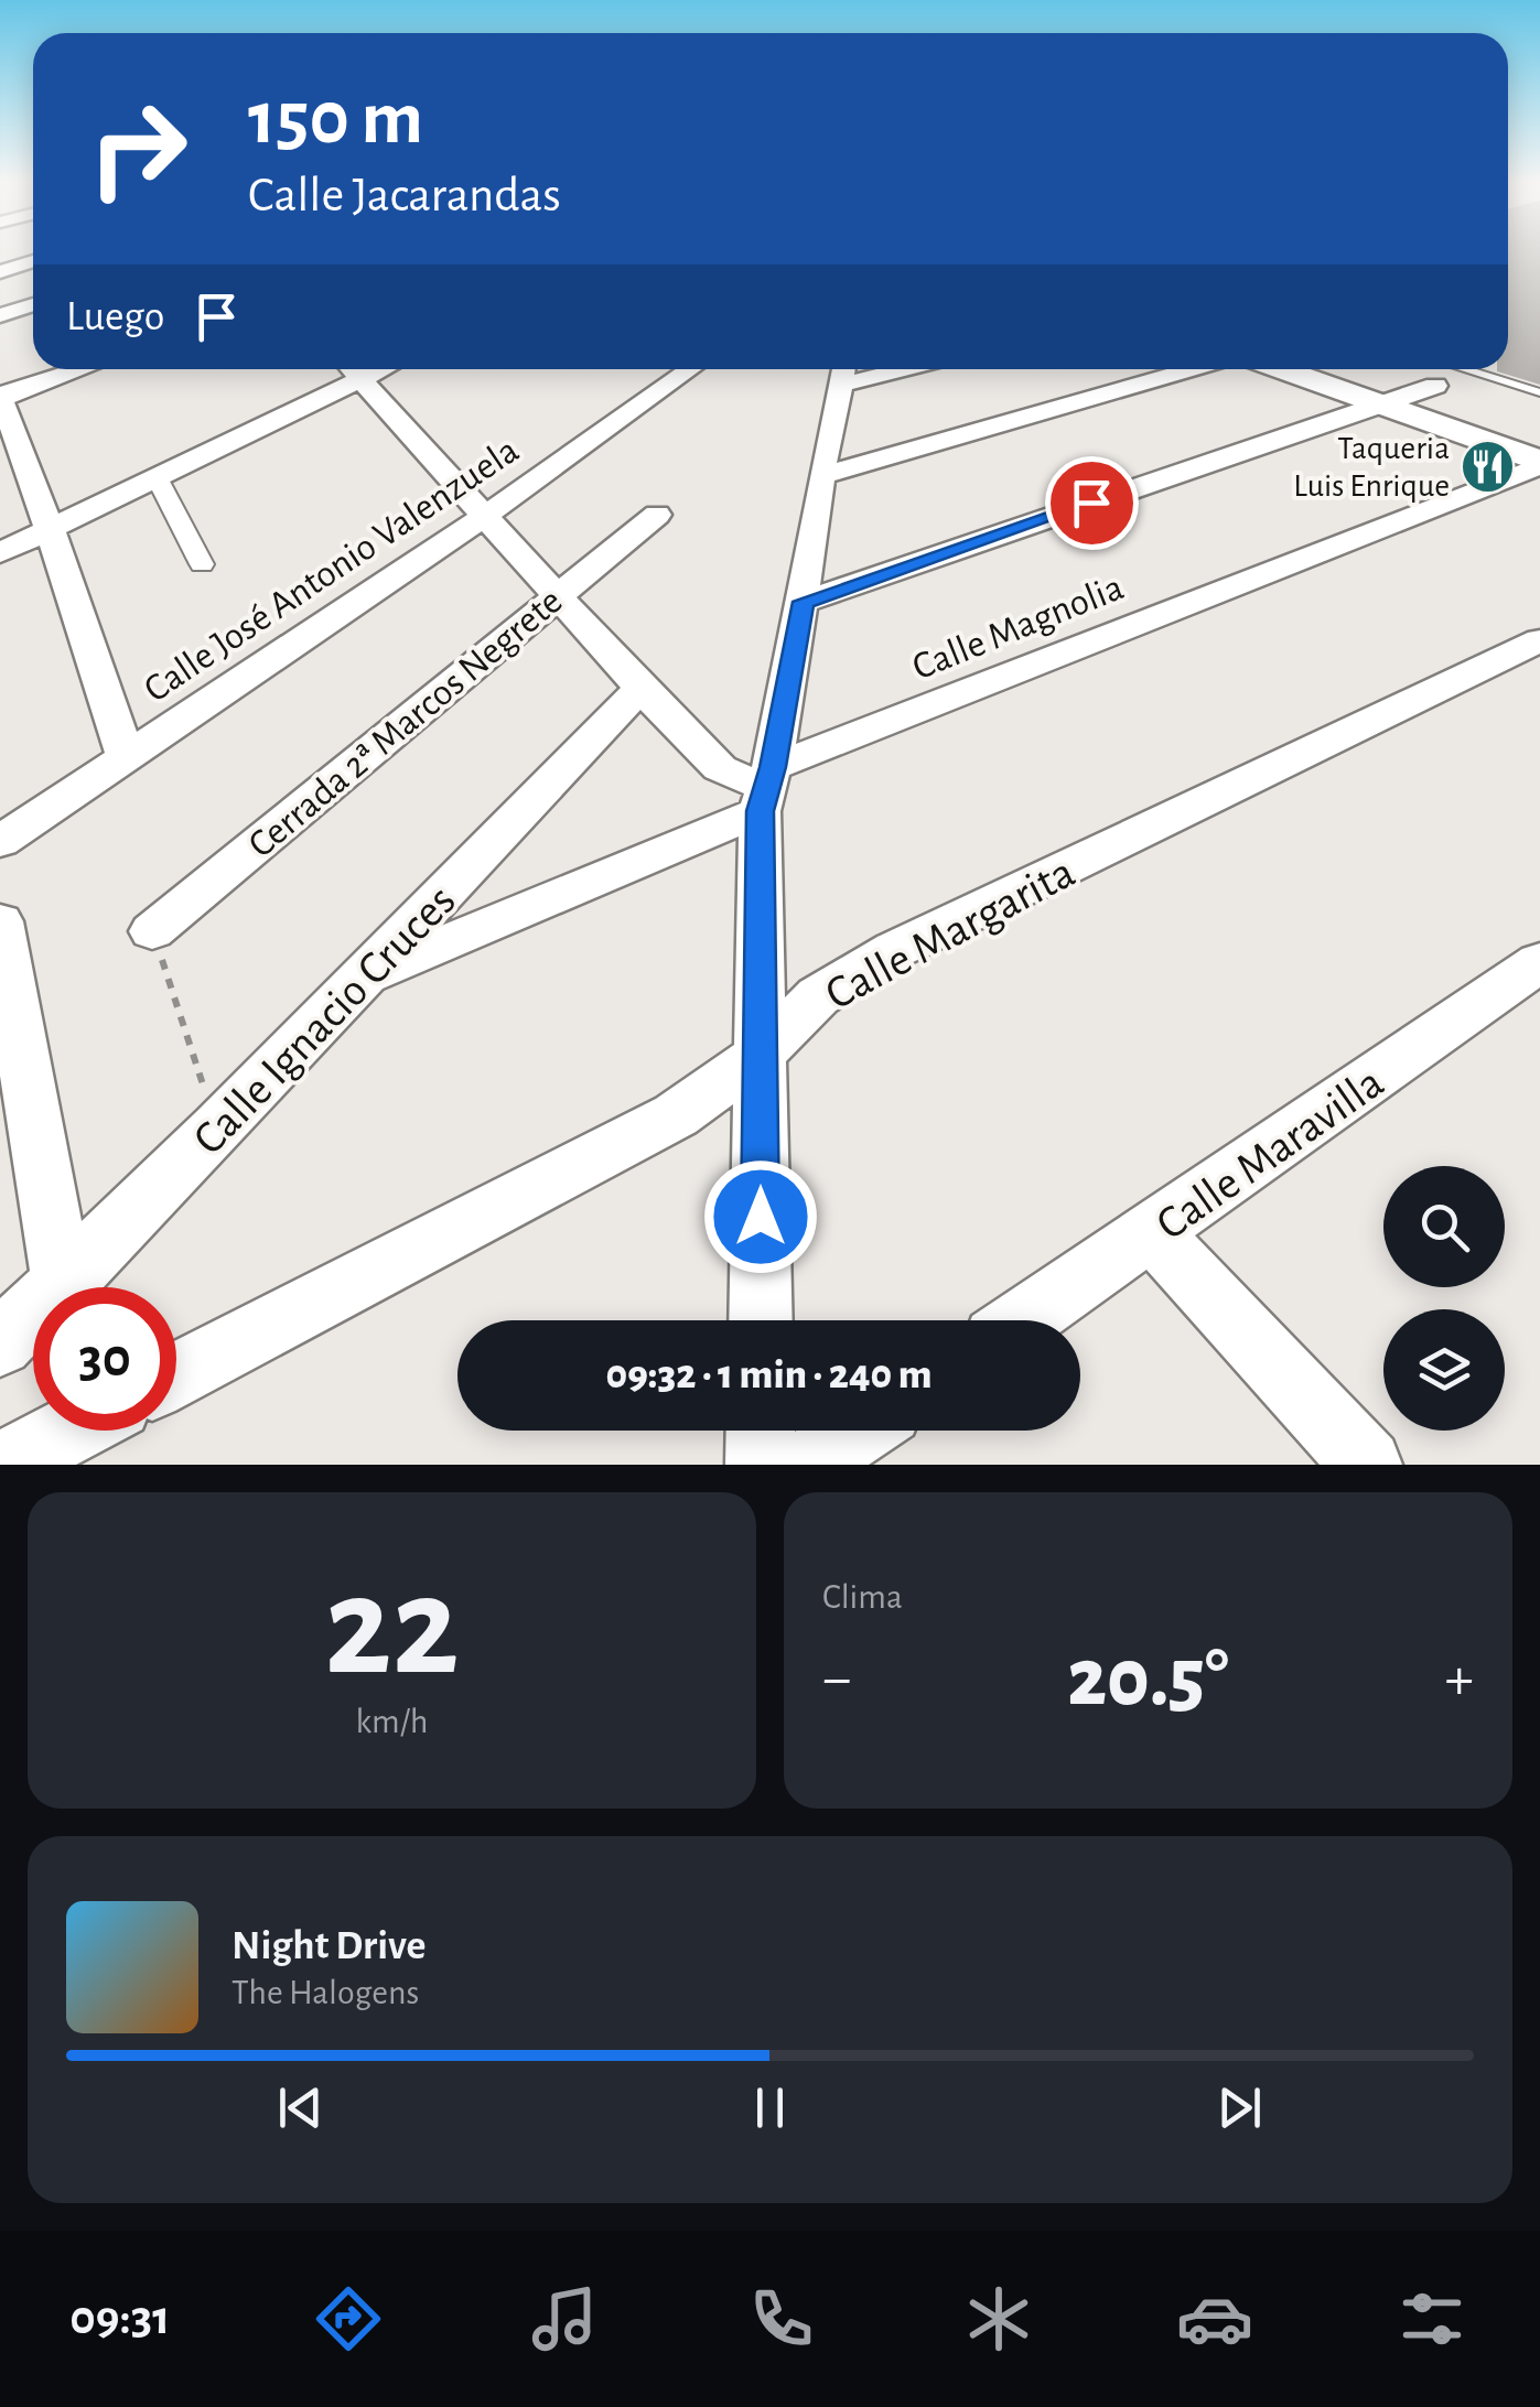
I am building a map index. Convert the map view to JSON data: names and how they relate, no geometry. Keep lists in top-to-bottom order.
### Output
{
  "streets": {
    "street": [
      "Calle José Antonio Valenzuela",
      "Calle Magnolia",
      "Cerrada 2ª Marcos Negrete",
      "Calle Margarita",
      "Calle Ignacio Cruces",
      "Calle Maravilla"
    ]
  },
  "crossings": [
    ["Calle Magnolia", "Calle Ignacio Cruces"]
  ],
  "places": {
    "restaurant": ["Taqueria Luis Enrique"]
  },
  "page": {
    "turn": ["150 m", "Calle Jacarandas"],
    "then": "Luego",
    "limit": "30",
    "trip": "09:32 · 1 min · 240 m",
    "tile": [
      ["22", "km/h"],
      "Clima"
    ],
    "heat": ["−", "20.5°", "+"],
    "song": ["Night Drive", "The Halogens"],
    "tabs": "09:31"
  }
}
